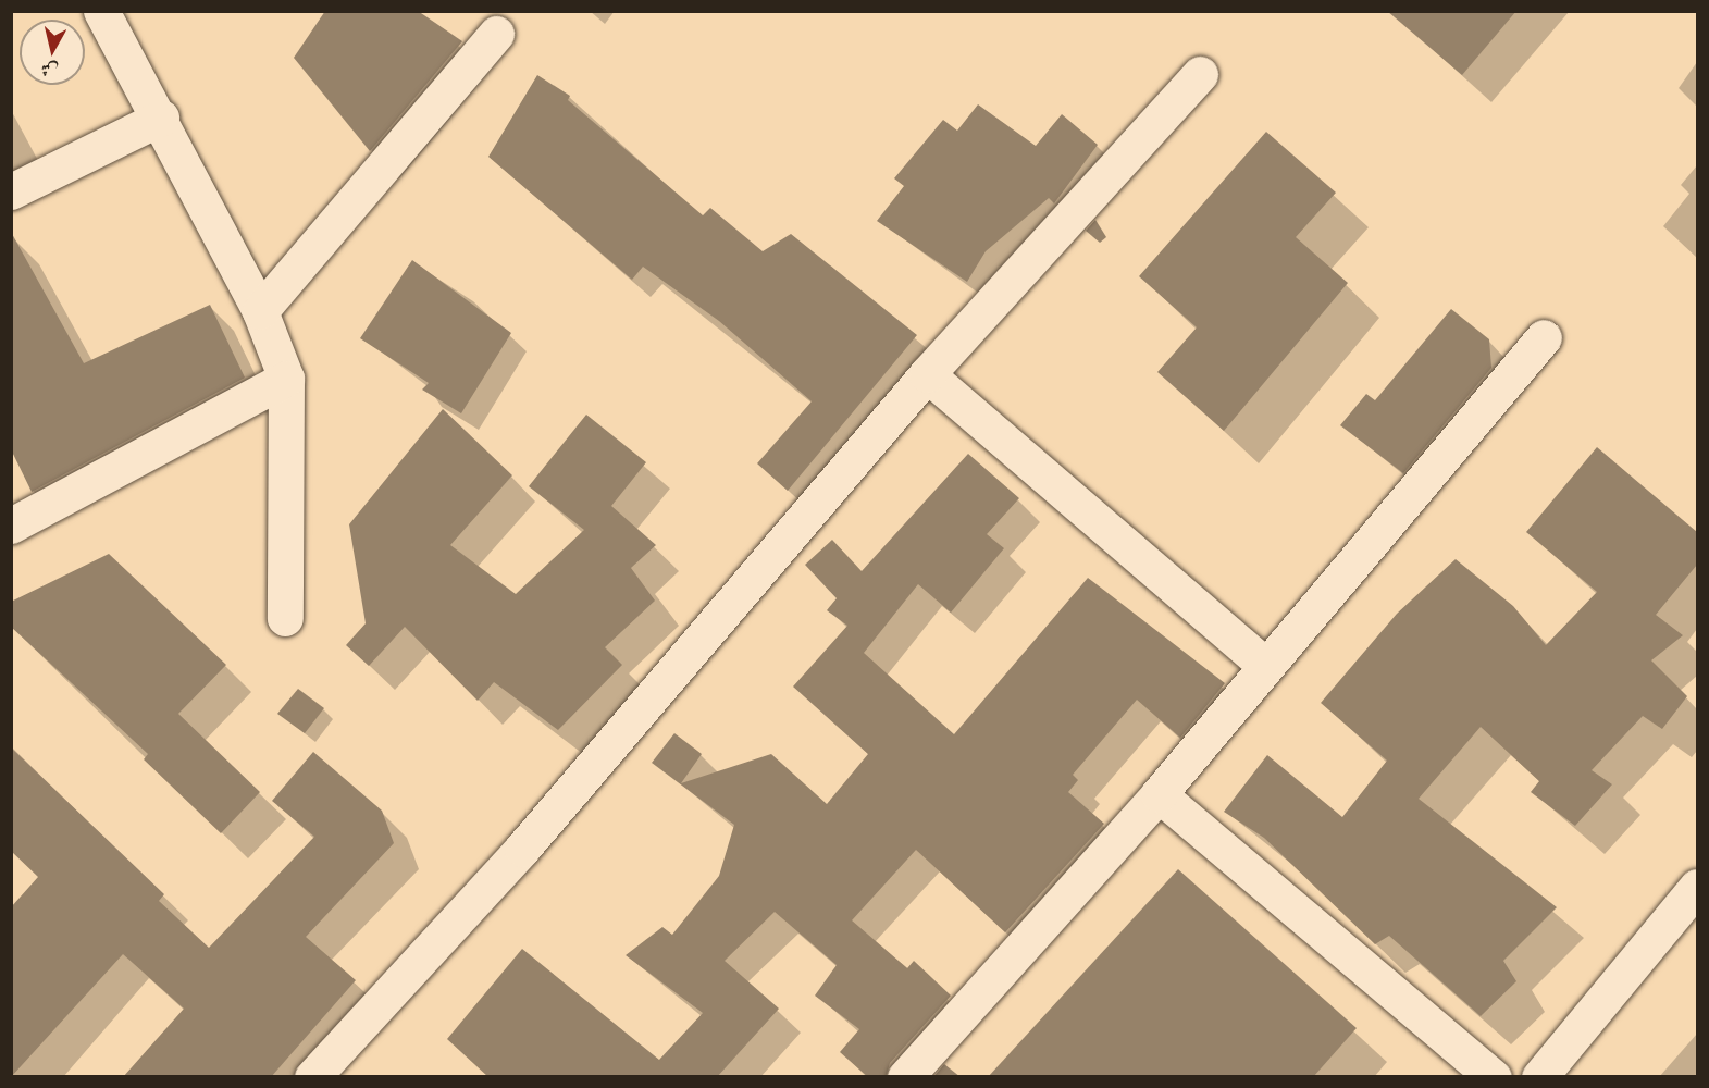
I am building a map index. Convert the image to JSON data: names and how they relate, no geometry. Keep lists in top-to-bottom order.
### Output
{
  "north": "bottom"
}
